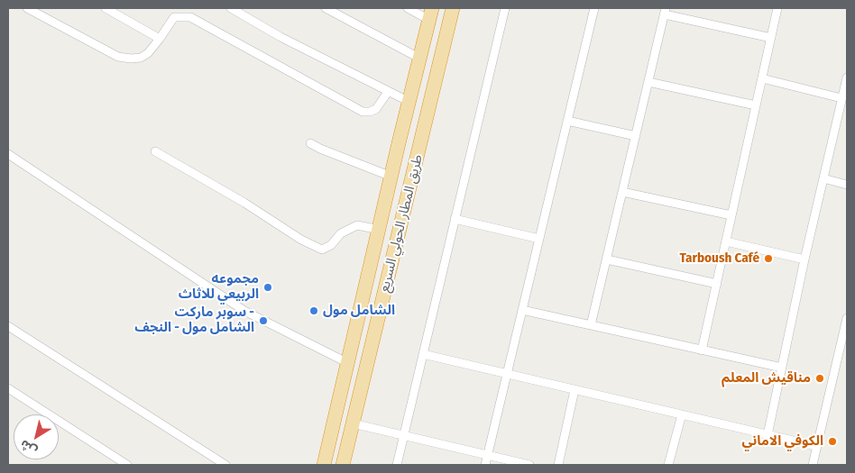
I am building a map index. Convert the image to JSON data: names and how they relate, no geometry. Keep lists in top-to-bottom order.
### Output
{
  "streets": {
    "highway": ["طريق المطار الحولي السريع"]
  },
  "places": [
    "Tarboush Café",
    "مجموعه الربيعي للاثاث",
    "الشامل مول",
    "سوبر ماركت - الشامل مول - النجف",
    "مناقيش المعلم",
    "الكوفي الاماني"
  ],
  "north": "bottom left"
}
